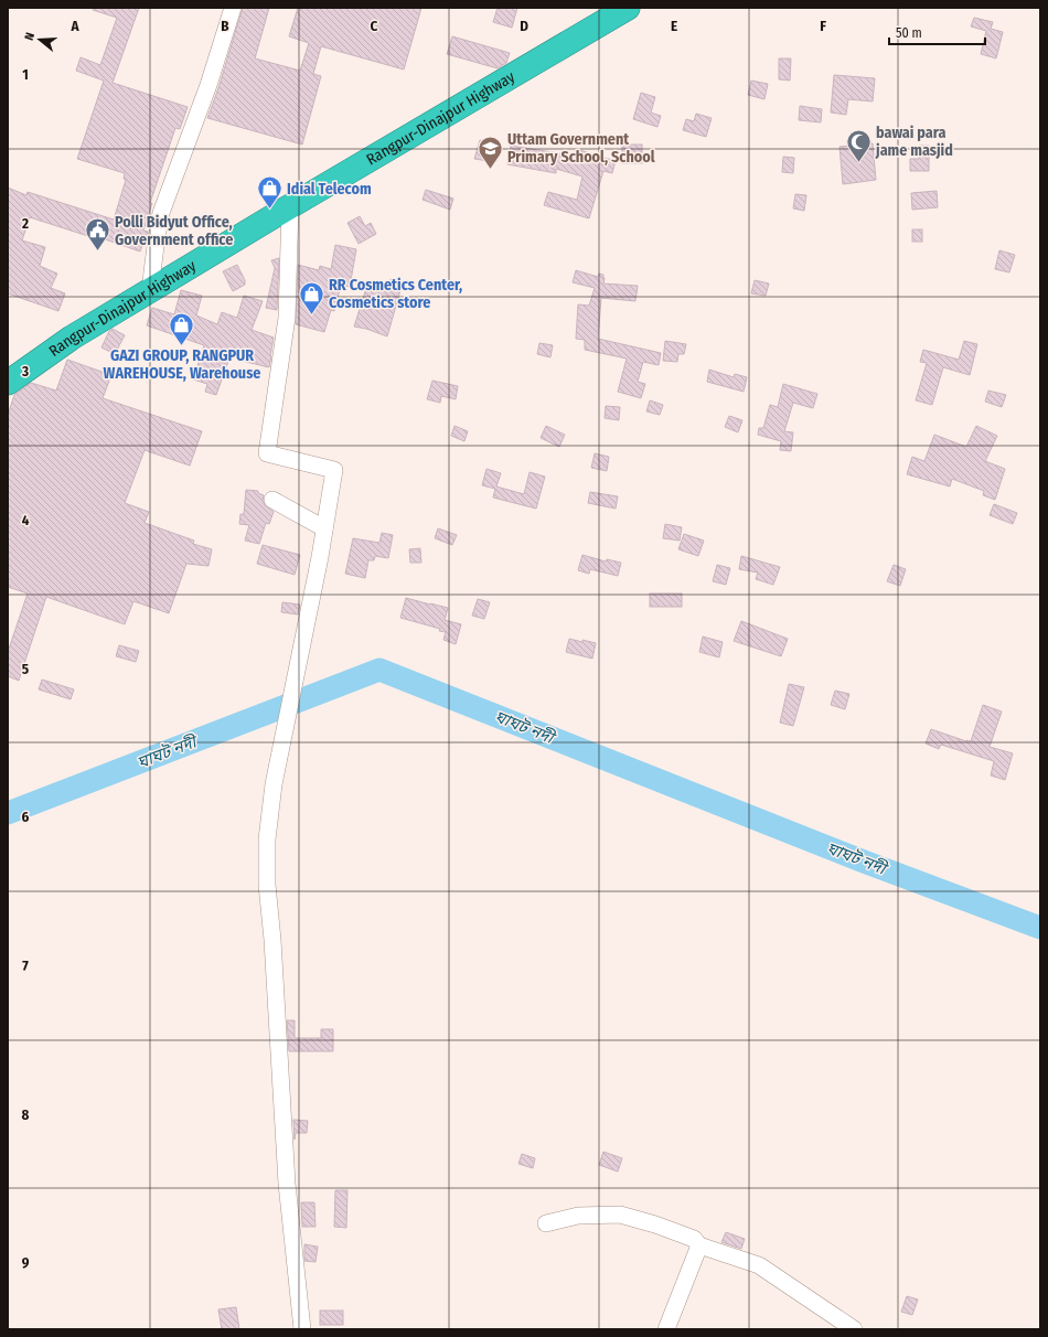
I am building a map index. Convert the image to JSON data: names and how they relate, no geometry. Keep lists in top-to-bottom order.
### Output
{
  "streets": {
    "highway": ["Rangpur-Dinajpur Highway"]
  },
  "water": ["ঘাঘট নদী"],
  "places": {
    "mosque": ["bawai para jame masjid"],
    "school or university": ["Uttam Government Primary School, School"],
    "shop": ["Idial Telecom", "RR Cosmetics Center, Cosmetics store", "GAZI GROUP, RANGPUR WAREHOUSE, Warehouse"],
    "public building": ["Polli Bidyut Office, Government office"]
  },
  "scale_bar": "50 m",
  "north": "left",
  "grid": {
    "columns": [
      "A",
      "B",
      "C",
      "D",
      "E",
      "F"
    ],
    "rows": [
      "1",
      "2",
      "3",
      "4",
      "5",
      "6",
      "7",
      "8",
      "9"
    ]
  }
}
